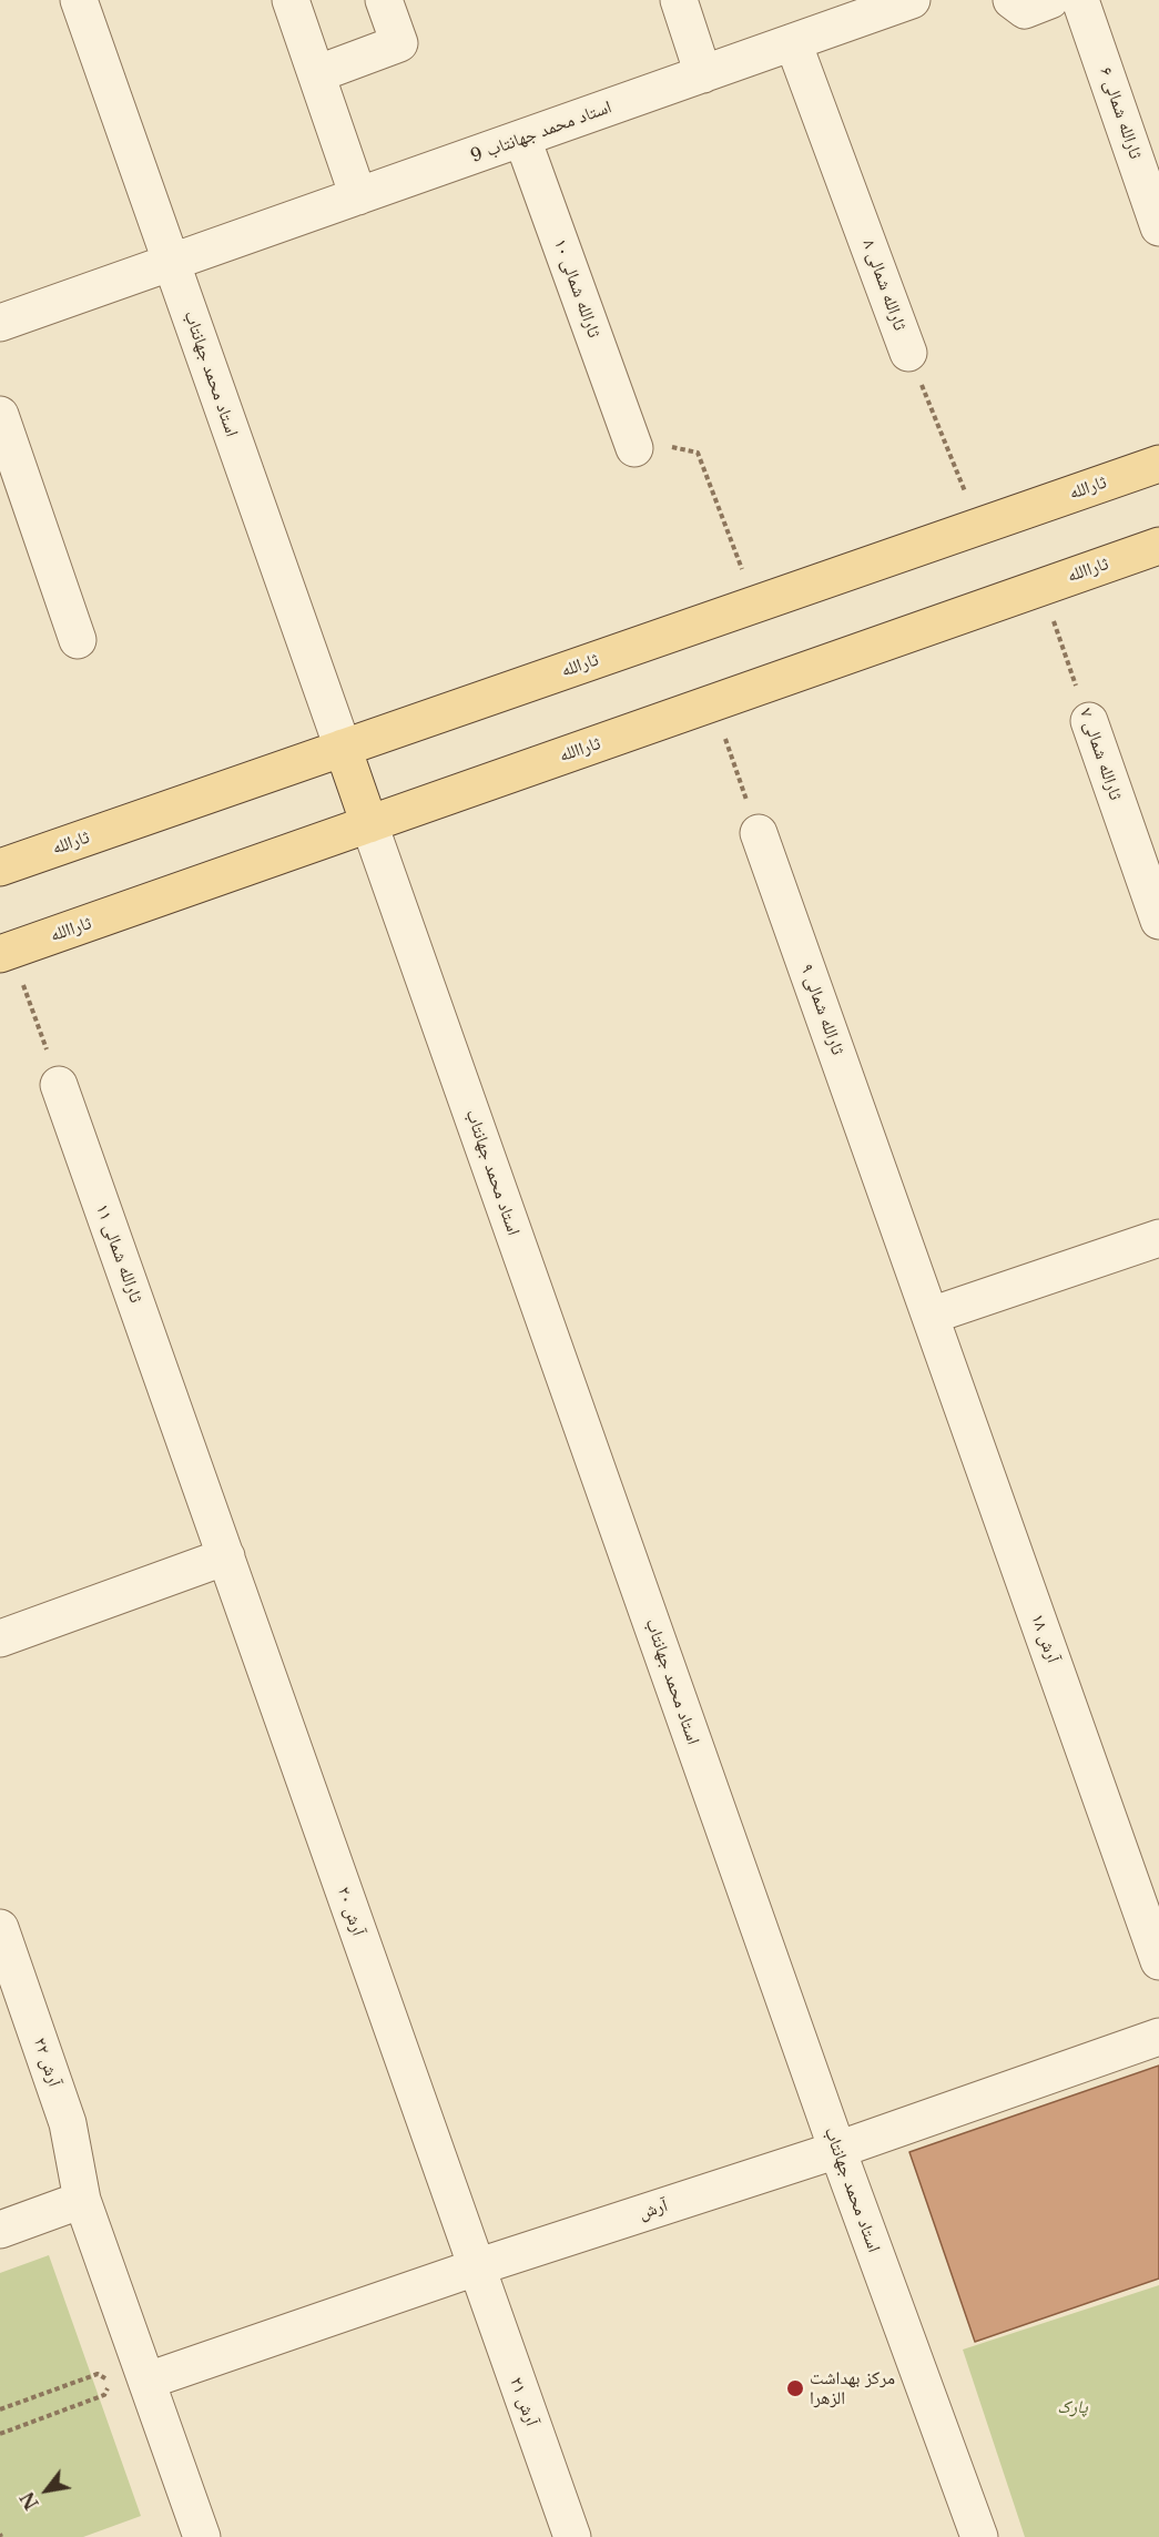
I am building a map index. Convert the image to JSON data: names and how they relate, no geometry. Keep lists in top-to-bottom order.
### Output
{
  "streets": {
    "main road": ["ثارالله", "ثاراالله"],
    "street": [
      "ثارالله شمالی ۶",
      "استاد محمد جهانتاب 9",
      "ثارالله شمالی ۸",
      "ثارالله شمالی ۱۰",
      "استاد محمد جهانتاب",
      "ثارالله شمالی ۷",
      "ثارالله شمالی ۹",
      "ثارالله شمالی ۱۱",
      "آرش ۱۸",
      "آرش ۲۰",
      "آرش ۲۲",
      "آرش",
      "آرش ۲۱"
    ]
  },
  "crossings": [
    ["استاد محمد جهانتاب 9", "ثارالله شمالی ۸"],
    ["استاد محمد جهانتاب 9", "ثارالله شمالی ۱۰"],
    ["استاد محمد جهانتاب 9", "استاد محمد جهانتاب"],
    ["ثارالله شمالی ۸", "ثارالله"],
    ["استاد محمد جهانتاب", "ثارالله"],
    ["استاد محمد جهانتاب", "ثاراالله"],
    ["استاد محمد جهانتاب", "آرش"],
    ["ثاراالله", "ثارالله شمالی ۷"],
    ["ثارالله شمالی ۹", "آرش ۱۸"],
    ["ثارالله شمالی ۱۱", "آرش ۲۰"],
    ["آرش ۲۰", "آرش"],
    ["آرش ۲۰", "آرش ۲۱"],
    ["آرش ۲۲", "آرش"],
    ["آرش", "آرش ۲۱"]
  ],
  "parks": ["پارک"],
  "places": ["مرکز بهداشت الزهرا"],
  "north": "bottom left"
}
